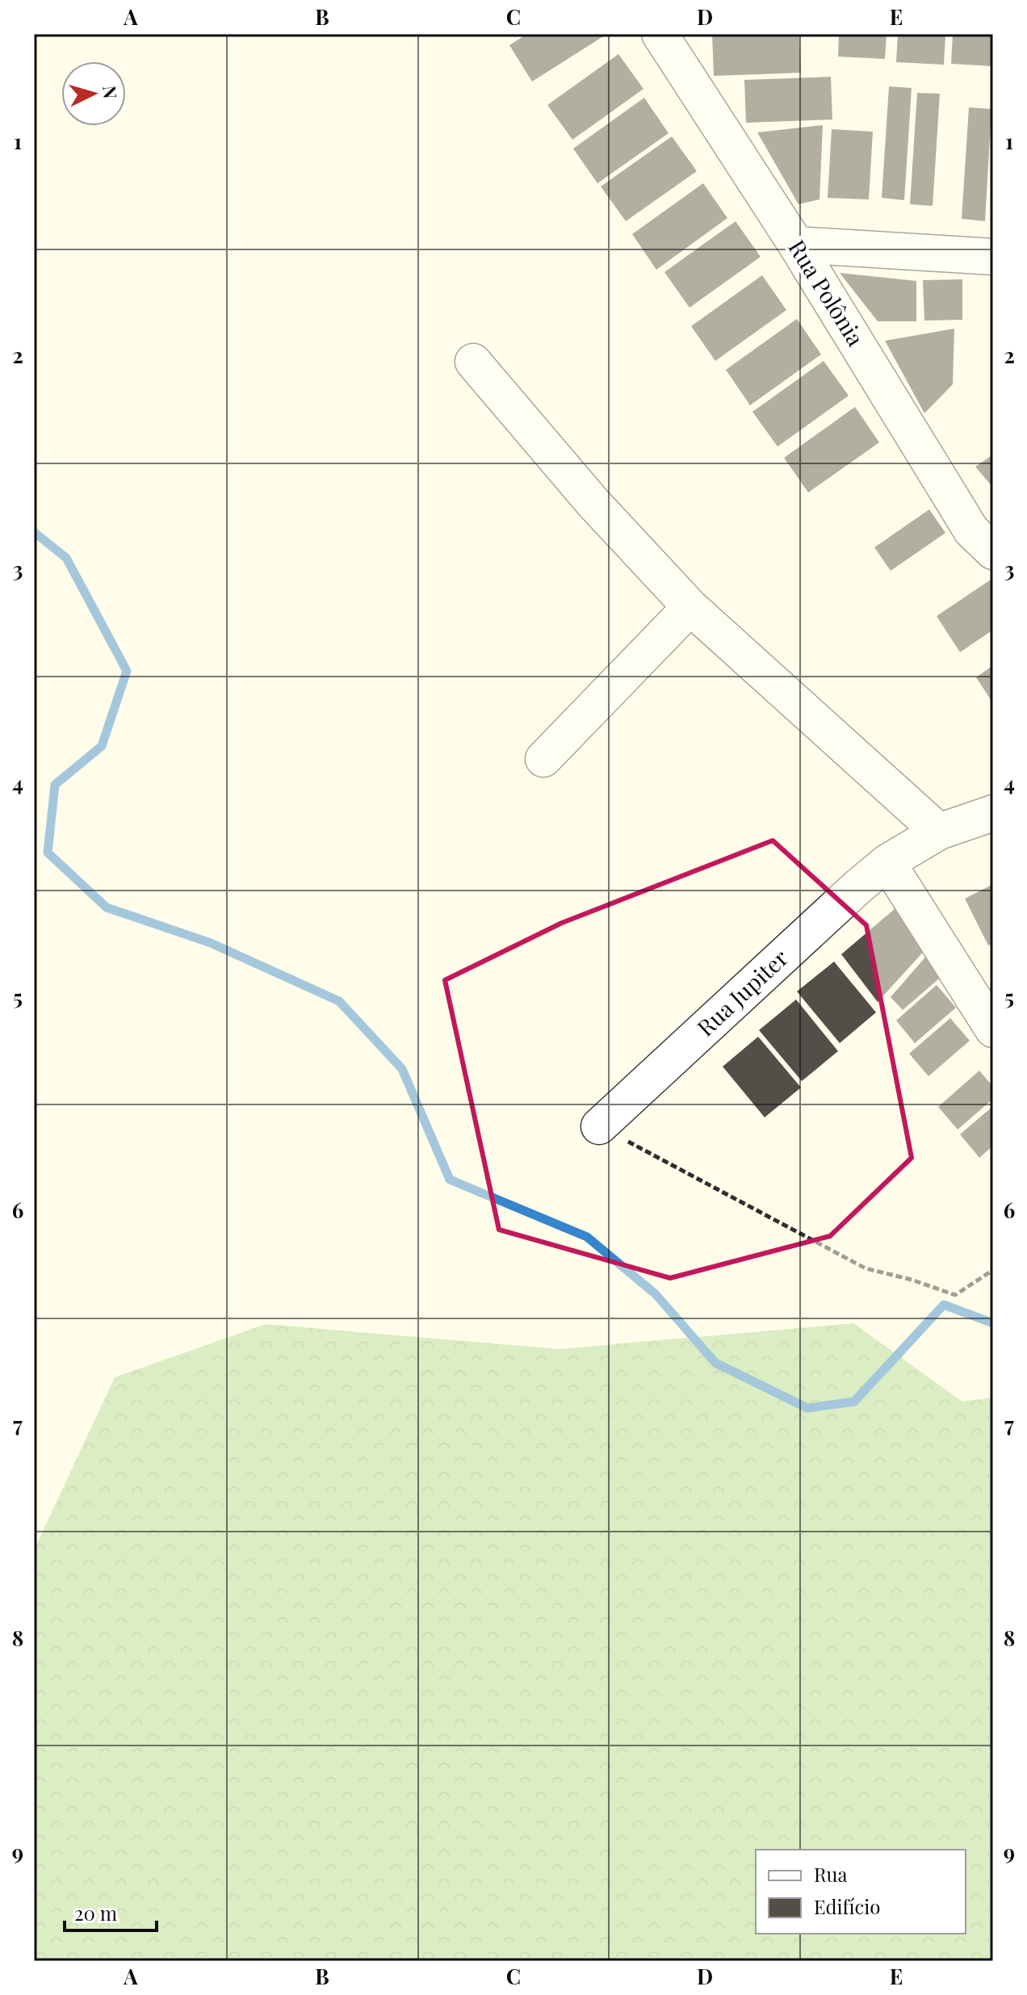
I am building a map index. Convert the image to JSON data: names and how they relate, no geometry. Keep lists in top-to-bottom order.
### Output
{
  "streets": {
    "street": ["Rua Polônia", "Rua Jupiter"]
  },
  "legend": ["Rua", "Edifício"],
  "scale_bar": "20 m",
  "north": "right",
  "grid": {
    "columns": [
      "A",
      "B",
      "C",
      "D",
      "E"
    ],
    "rows": [
      "1",
      "2",
      "3",
      "4",
      "5",
      "6",
      "7",
      "8",
      "9"
    ]
  }
}
